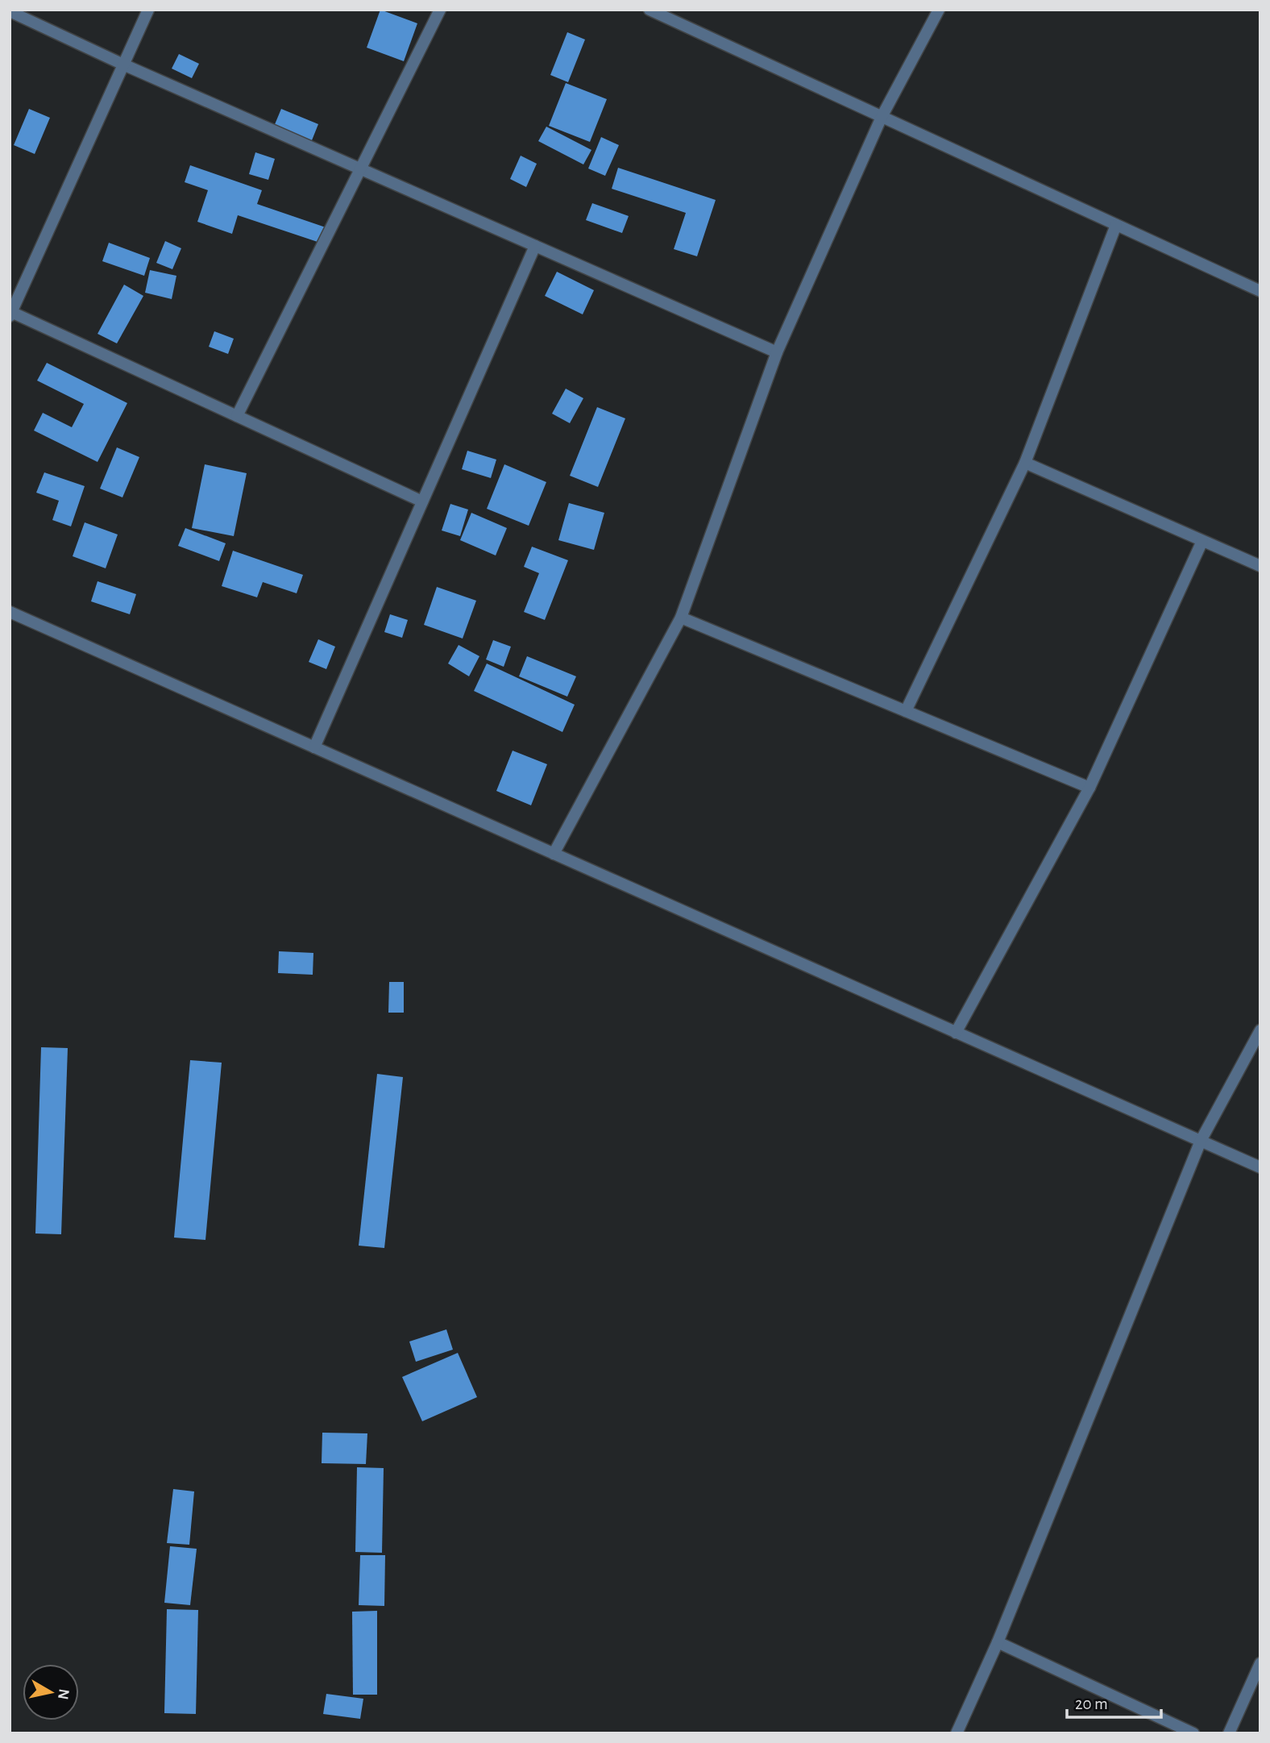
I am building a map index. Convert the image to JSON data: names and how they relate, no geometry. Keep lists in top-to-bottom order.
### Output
{
  "scale_bar": "20 m",
  "north": "right"
}
